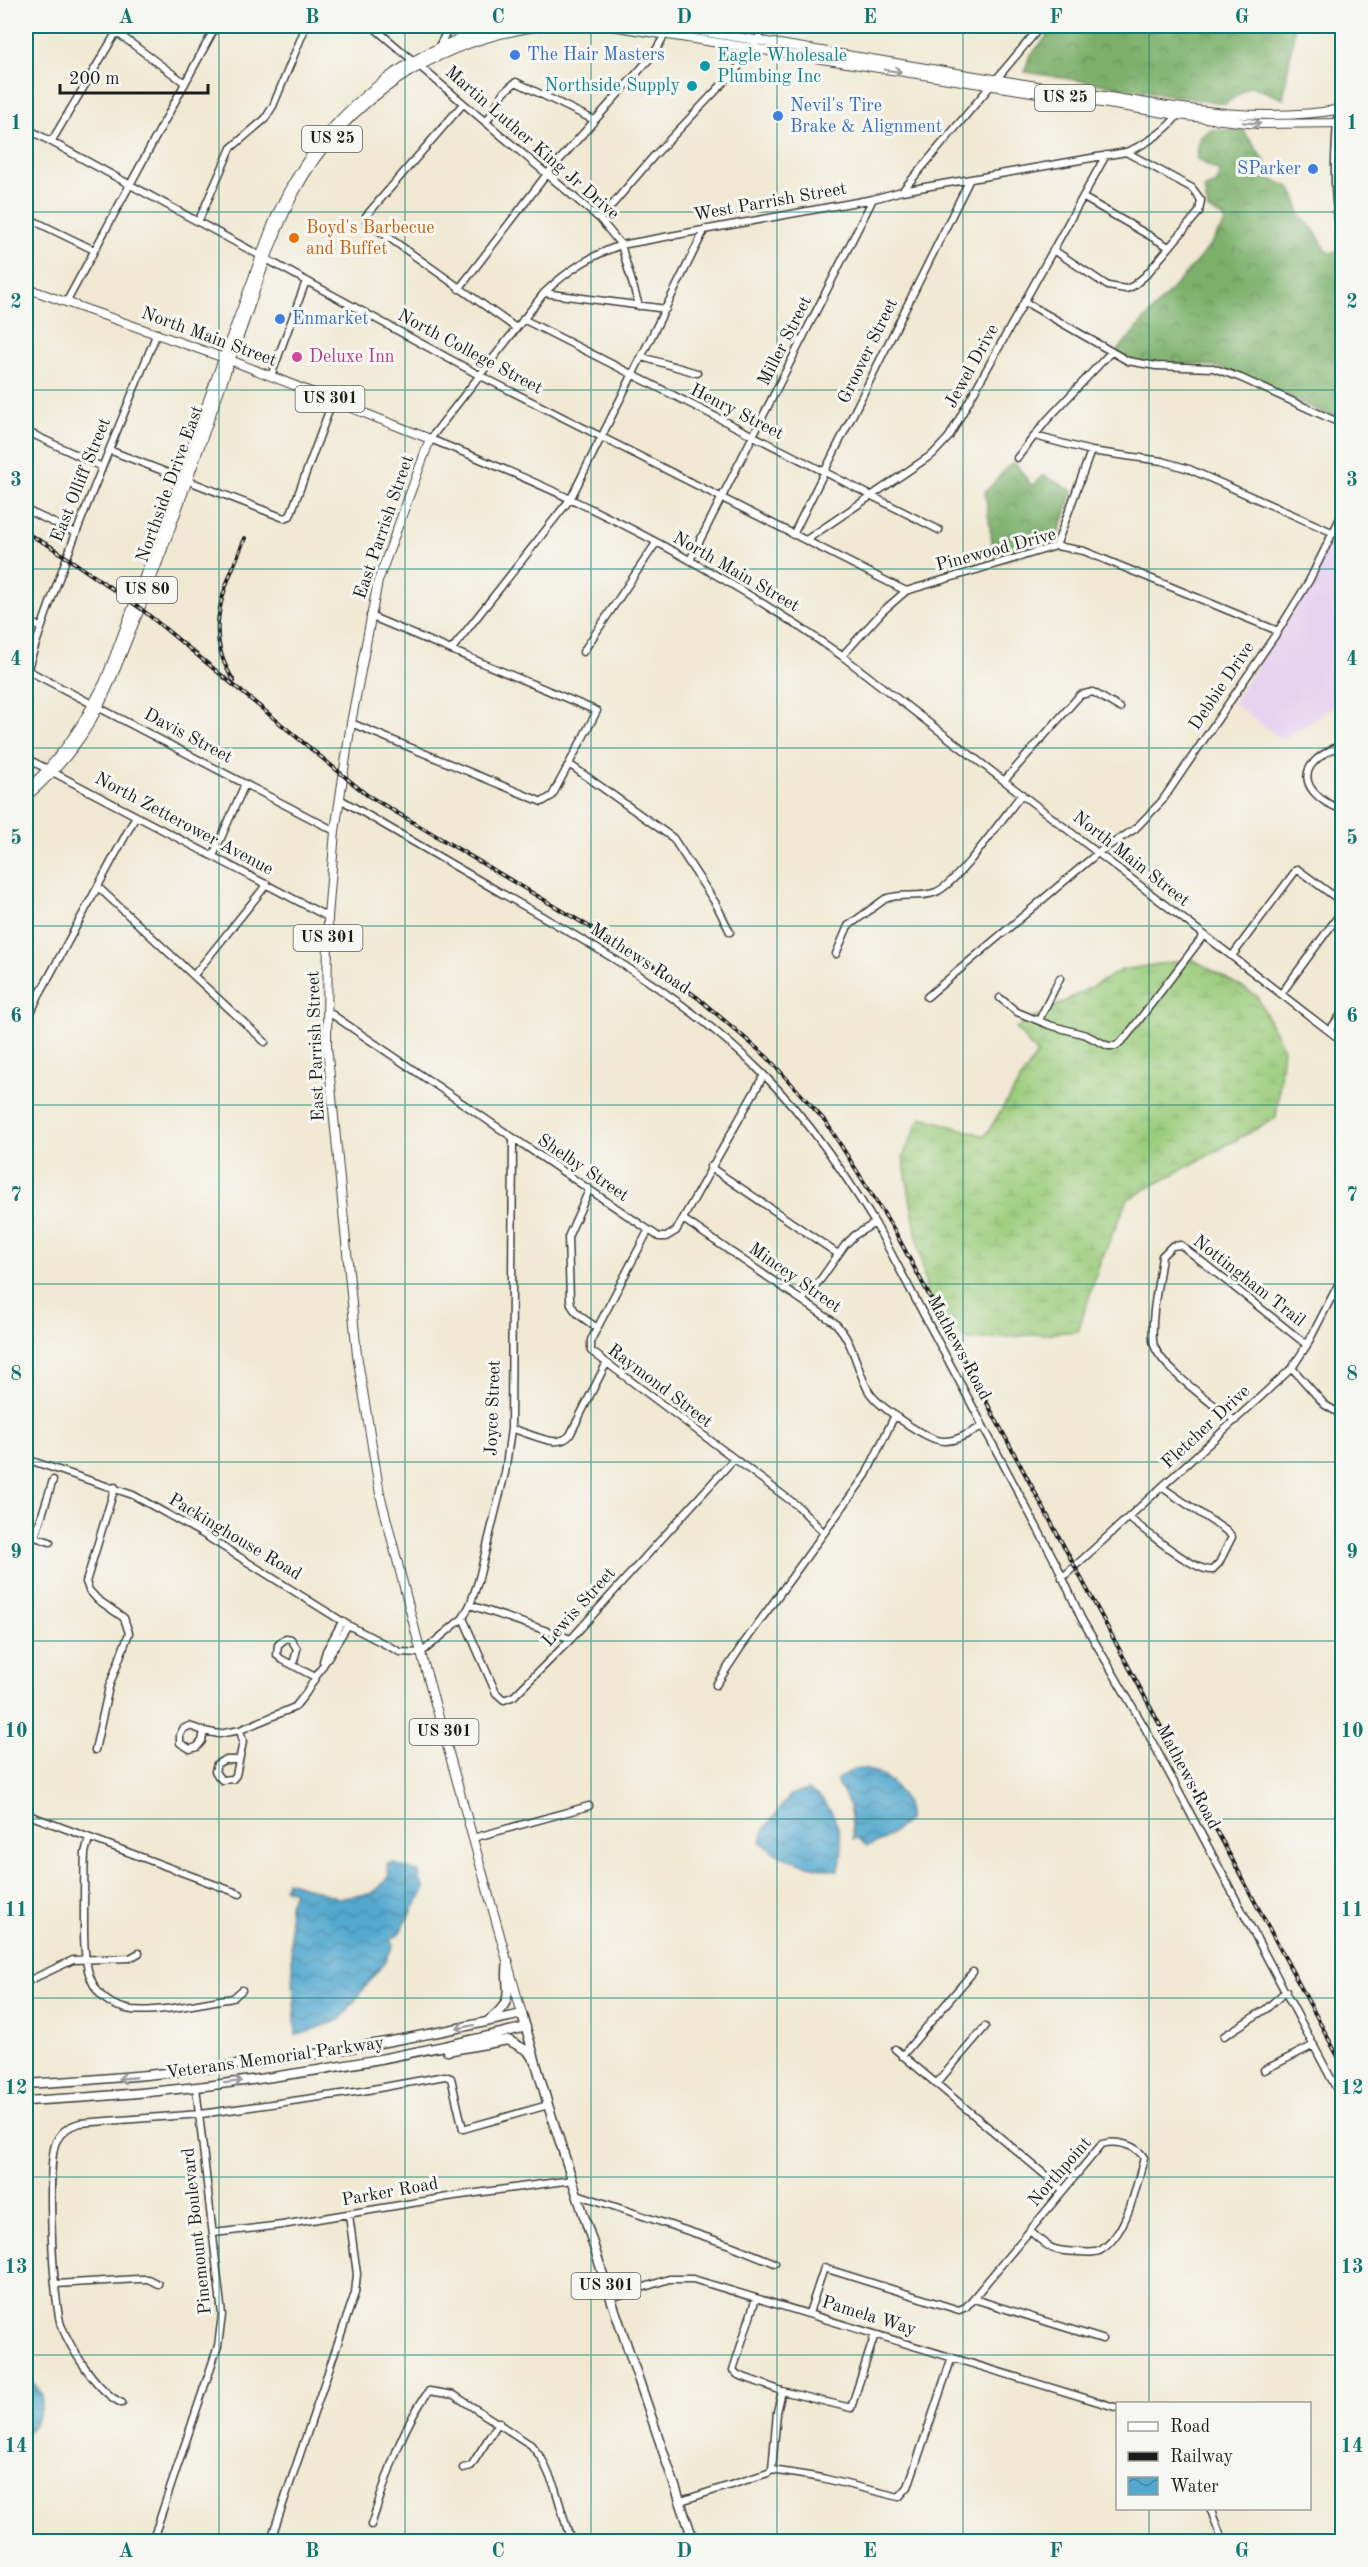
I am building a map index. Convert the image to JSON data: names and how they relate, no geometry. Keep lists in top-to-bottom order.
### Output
{
  "streets": {
    "highway": ["US 301", "Veterans Memorial Parkway"],
    "main road": [
      "US 25",
      "North Main Street",
      "Northside Drive East",
      "East Parrish Street",
      "US 80"
    ],
    "street": [
      "Martin Luther King Jr Drive",
      "West Parrish Street",
      "Miller Street",
      "Groover Street",
      "North College Street",
      "Jewel Drive",
      "Henry Street",
      "East Olliff Street",
      "Pinewood Drive",
      "Debbie Drive",
      "Davis Street",
      "North Zetterower Avenue",
      "Mathews Road",
      "Shelby Street",
      "Mincey Street",
      "Nottingham Trail",
      "Raymond Street",
      "Joyce Street",
      "Fletcher Drive",
      "Packinghouse Road",
      "Lewis Street",
      "Northpoint",
      "Parker Road",
      "Pinemount Boulevard",
      "Pamela Way"
    ]
  },
  "crossings": [
    ["US 25", "Martin Luther King Jr Drive"],
    ["US 25", "West Parrish Street"],
    ["US 25", "North Main Street"],
    ["US 25", "North College Street"],
    ["US 25", "Northside Drive East"],
    ["Martin Luther King Jr Drive", "West Parrish Street"],
    ["West Parrish Street", "North Main Street"],
    ["West Parrish Street", "Miller Street"],
    ["West Parrish Street", "Groover Street"],
    ["West Parrish Street", "North College Street"],
    ["West Parrish Street", "Jewel Drive"],
    ["West Parrish Street", "Henry Street"],
    ["West Parrish Street", "East Parrish Street"],
    ["North Main Street", "Miller Street"],
    ["North Main Street", "East Olliff Street"],
    ["North Main Street", "Northside Drive East"],
    ["North Main Street", "East Parrish Street"],
    ["North Main Street", "Pinewood Drive"],
    ["North Main Street", "Debbie Drive"],
    ["Miller Street", "North College Street"],
    ["Miller Street", "Henry Street"],
    ["Groover Street", "North College Street"],
    ["Groover Street", "Henry Street"],
    ["North College Street", "Jewel Drive"],
    ["North College Street", "Pinewood Drive"],
    ["Jewel Drive", "Henry Street"],
    ["US 301", "East Parrish Street"],
    ["US 301", "Joyce Street"],
    ["US 301", "Packinghouse Road"],
    ["US 301", "Veterans Memorial Parkway"],
    ["US 301", "Parker Road"],
    ["US 301", "Pamela Way"],
    ["East Olliff Street", "Davis Street"],
    ["Northside Drive East", "Davis Street"],
    ["Northside Drive East", "North Zetterower Avenue"],
    ["East Parrish Street", "Davis Street"],
    ["East Parrish Street", "North Zetterower Avenue"],
    ["East Parrish Street", "Mathews Road"],
    ["East Parrish Street", "Shelby Street"],
    ["East Parrish Street", "Joyce Street"],
    ["East Parrish Street", "Packinghouse Road"],
    ["Pinewood Drive", "Debbie Drive"],
    ["Mathews Road", "Mincey Street"],
    ["Mathews Road", "Fletcher Drive"],
    ["Shelby Street", "Raymond Street"],
    ["Shelby Street", "Joyce Street"],
    ["Nottingham Trail", "Fletcher Drive"],
    ["Raymond Street", "Lewis Street"],
    ["Joyce Street", "Packinghouse Road"],
    ["Joyce Street", "Lewis Street"],
    ["Veterans Memorial Parkway", "Pinemount Boulevard"],
    ["Parker Road", "Pinemount Boulevard"]
  ],
  "places": [
    "The Hair Masters",
    "Eagle Wholesale Plumbing Inc",
    "Northside Supply",
    "Nevil's Tire Brake & Alignment",
    "SParker",
    "Boyd's Barbecue and Buffet",
    "Enmarket",
    "Deluxe Inn"
  ],
  "legend": ["Road", "Railway", "Water"],
  "scale_bar": "200 m",
  "grid": {
    "columns": [
      "A",
      "B",
      "C",
      "D",
      "E",
      "F",
      "G"
    ],
    "rows": [
      "1",
      "2",
      "3",
      "4",
      "5",
      "6",
      "7",
      "8",
      "9",
      "10",
      "11",
      "12",
      "13",
      "14"
    ]
  }
}
